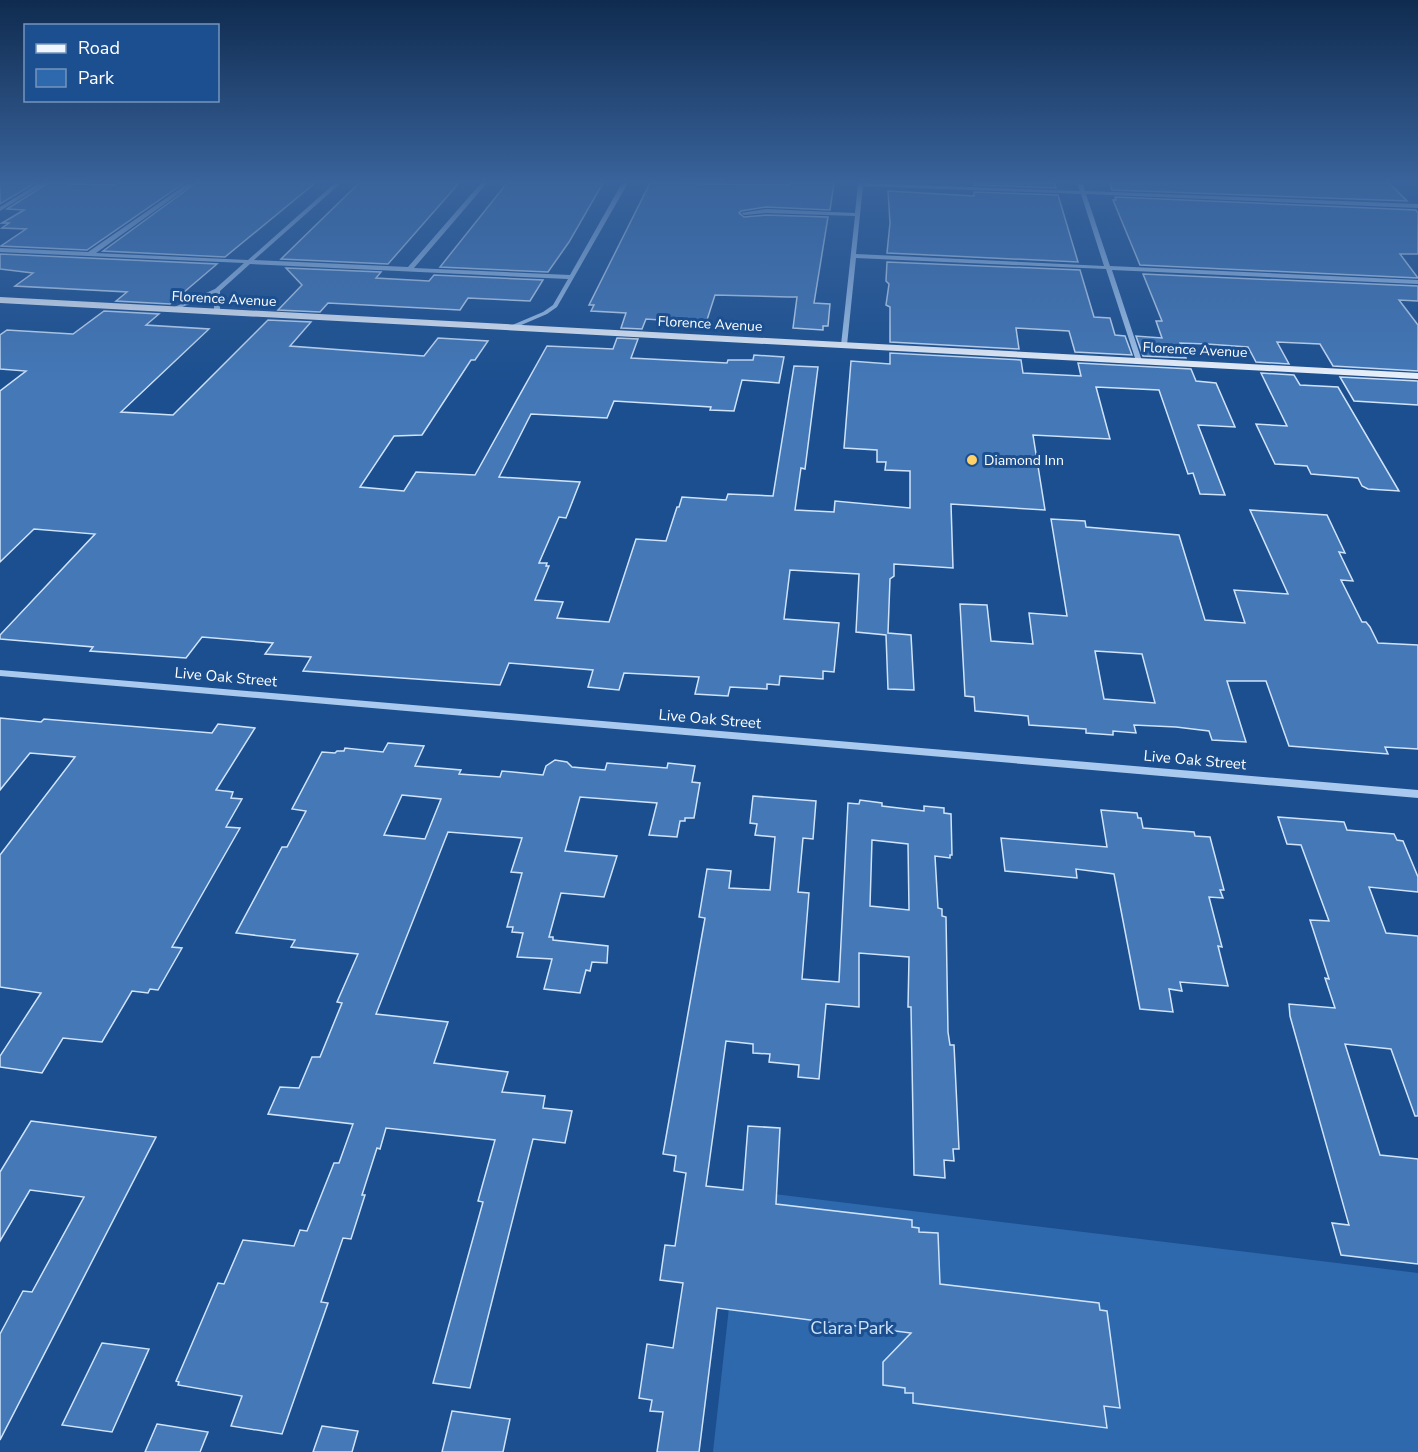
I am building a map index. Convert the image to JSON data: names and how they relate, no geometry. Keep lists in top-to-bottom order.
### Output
{
  "streets": {
    "main road": ["Florence Avenue"],
    "street": ["Live Oak Street"]
  },
  "parks": ["Clara Park"],
  "places": ["Diamond Inn"],
  "legend": ["Road", "Park"]
}
